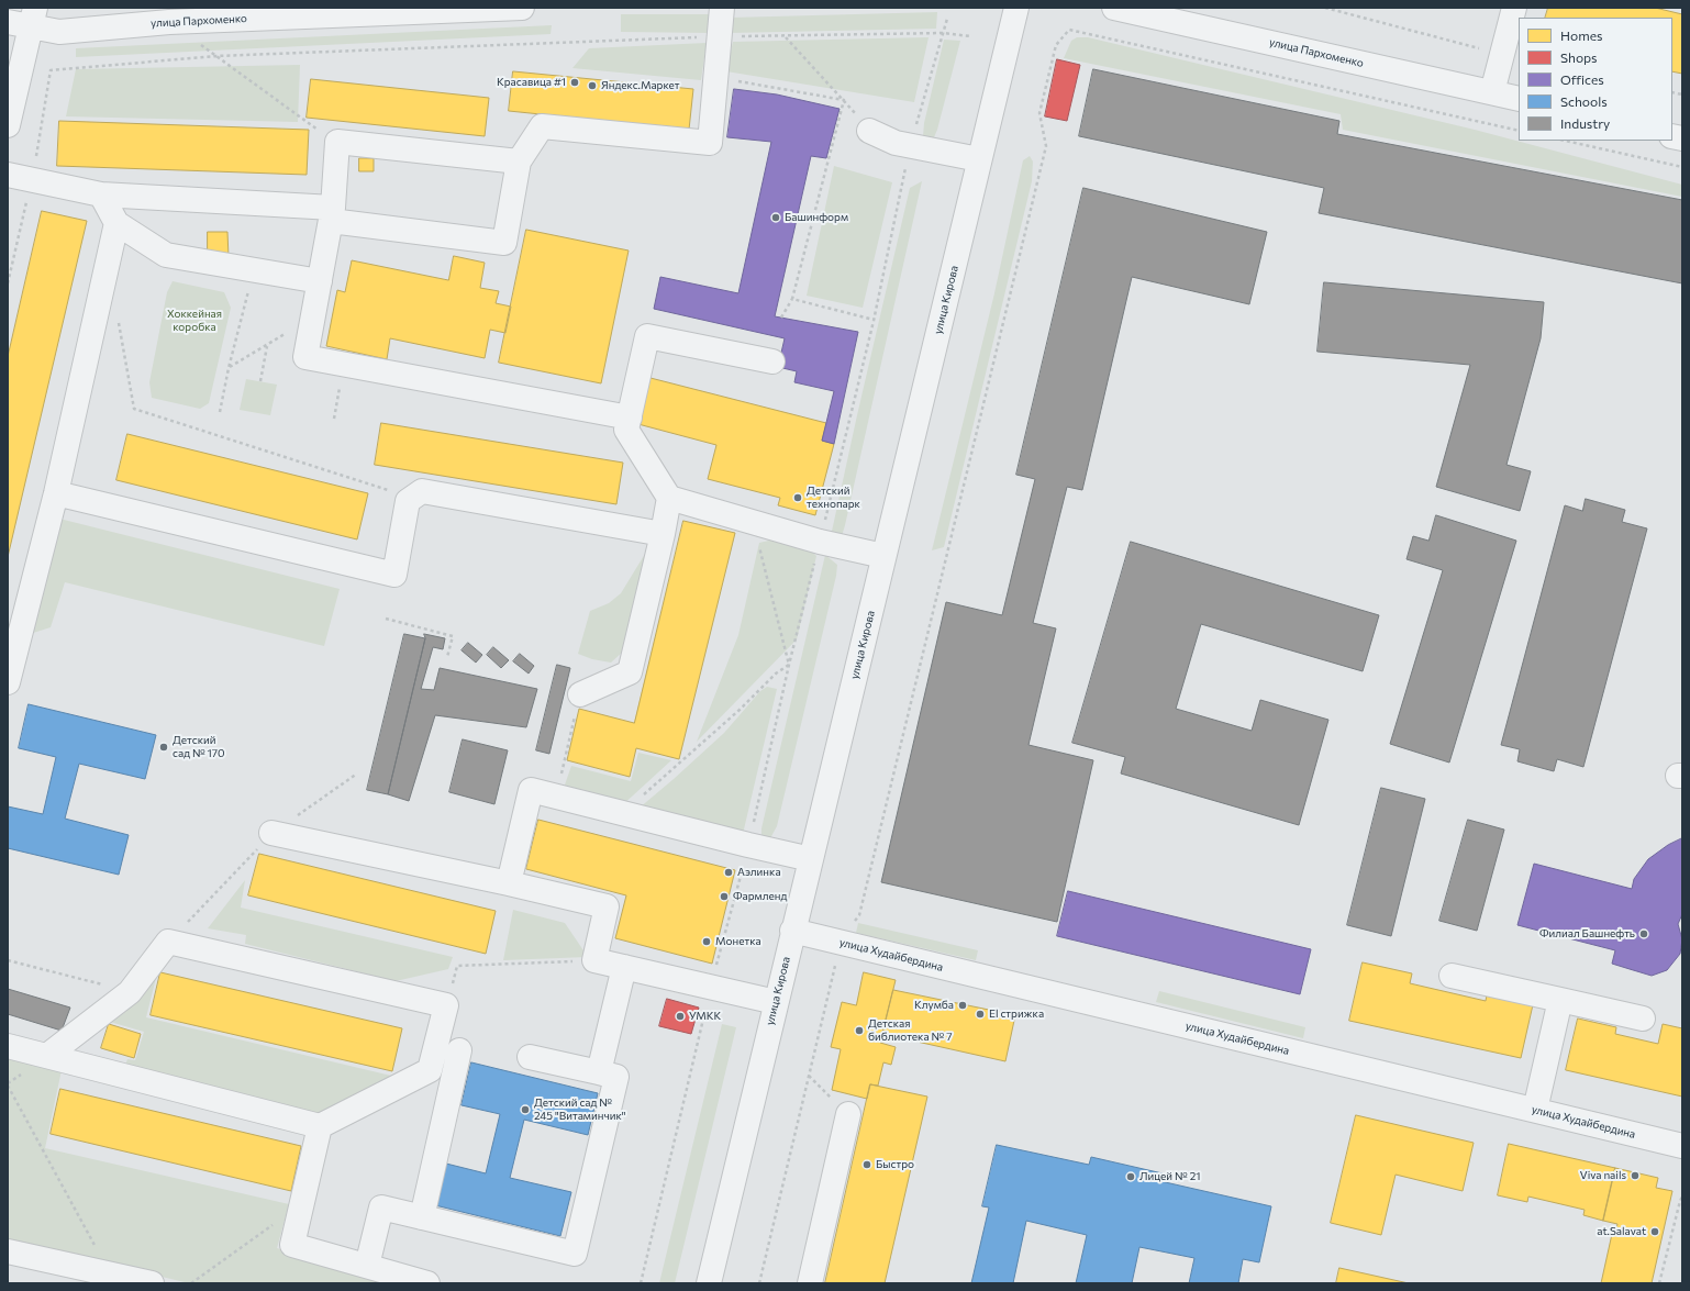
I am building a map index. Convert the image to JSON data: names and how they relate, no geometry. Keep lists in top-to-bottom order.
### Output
{
  "streets": {
    "street": ["улица Пархоменко", "улица Кирова", "улица Худайбердина"]
  },
  "crossings": [
    ["улица Кирова", "улица Худайбердина"]
  ],
  "parks": ["Хоккейная коробка"],
  "places": [
    "Красавица #1",
    "Яндекс.Маркет",
    "Башинформ",
    "Детский технопарк",
    "Детский сад № 170",
    "Аэлинка",
    "Фармленд",
    "Филиал Башнефть",
    "Монетка",
    "Клумба",
    "El стрижка",
    "УМКК",
    "Детская библиотека № 7",
    "Детский сад № 245 \"Витаминчик\"",
    "Быстро",
    "Viva nails",
    "Лицей № 21",
    "at.Salavat"
  ],
  "legend": [
    "Homes",
    "Shops",
    "Offices",
    "Schools",
    "Industry"
  ]
}
